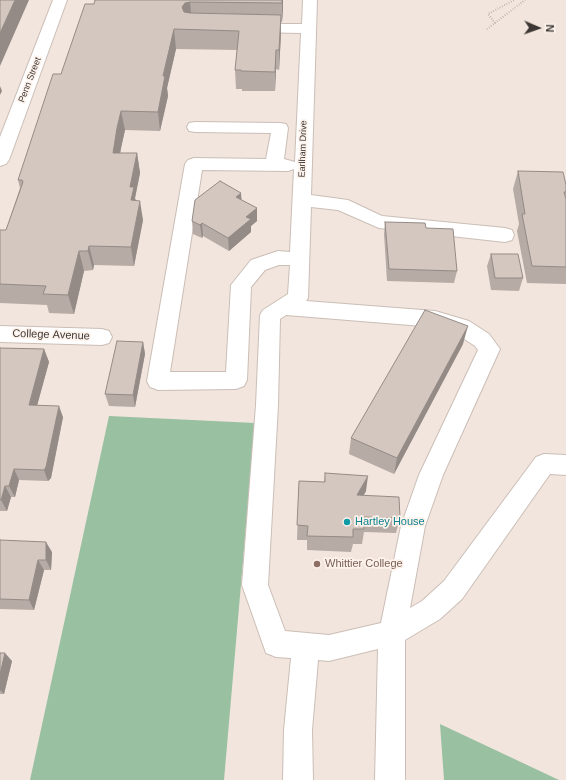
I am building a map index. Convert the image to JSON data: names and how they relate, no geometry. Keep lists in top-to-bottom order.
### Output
{
  "streets": {
    "street": ["Penn Street", "Earlham Drive", "College Avenue"]
  },
  "places": ["Hartley House", "Whittier College"],
  "north": "right"
}
